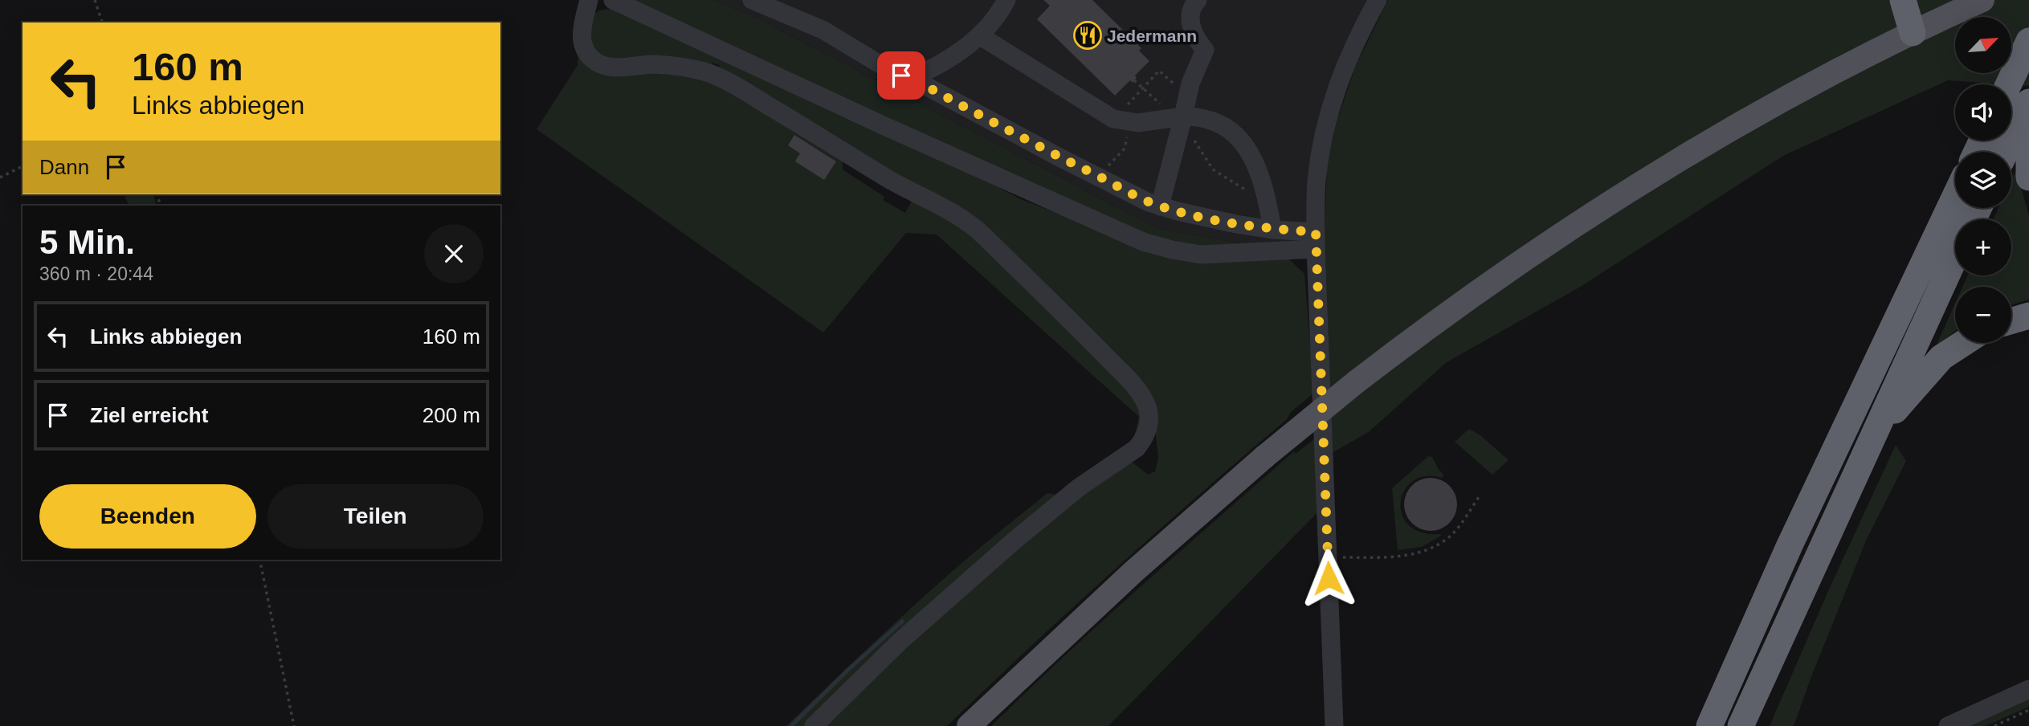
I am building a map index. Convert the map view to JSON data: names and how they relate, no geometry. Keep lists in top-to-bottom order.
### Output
{
  "places": {
    "restaurant": ["Jedermann"]
  },
  "north": "top right",
  "page": {
    "map_buttons": ["+", "−"],
    "turn": ["160 m", "Links abbiegen"],
    "then": "Dann",
    "heading": ["5 Min.", "360 m · 20:44"],
    "list": [
      {
        "name": "Links abbiegen",
        "value": "160 m"
      },
      {
        "name": "Ziel erreicht",
        "value": "200 m"
      }
    ],
    "buttons": ["Beenden", "Teilen"]
  }
}
